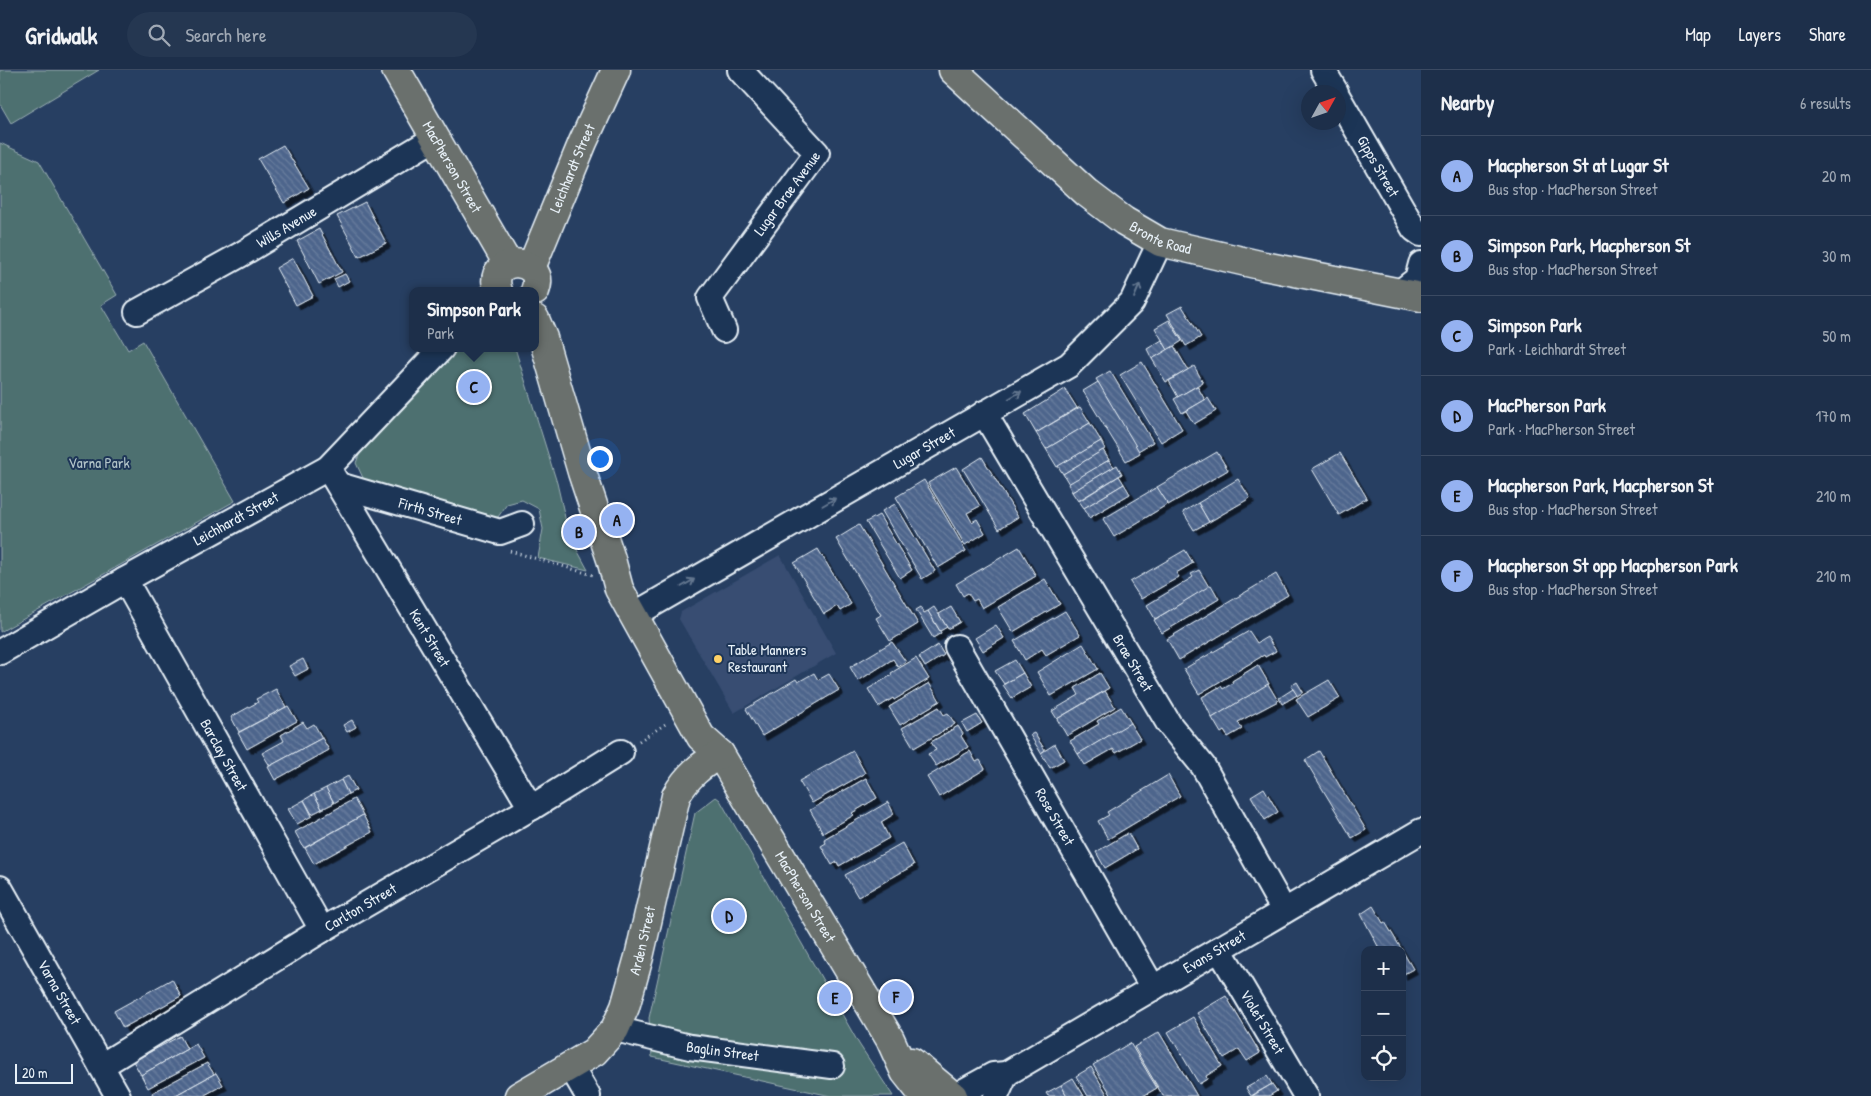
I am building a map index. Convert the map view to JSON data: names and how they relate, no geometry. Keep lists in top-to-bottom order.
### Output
{
  "streets": {
    "main road": [
      "MacPherson Street",
      "Leichhardt Street",
      "Bronte Road",
      "Arden Street"
    ],
    "street": [
      "Gipps Street",
      "Lugar Brae Avenue",
      "Wills Avenue",
      "Lugar Street",
      "Firth Street",
      "Kent Street",
      "Brae Street",
      "Barclay Street",
      "Rose Street",
      "Carlton Street",
      "Evans Street",
      "Varna Street",
      "Violet Street",
      "Baglin Street"
    ]
  },
  "crossings": [
    ["MacPherson Street", "Leichhardt Street"],
    ["MacPherson Street", "Wills Avenue"],
    ["MacPherson Street", "Lugar Street"],
    ["MacPherson Street", "Arden Street"],
    ["MacPherson Street", "Evans Street"],
    ["Leichhardt Street", "Firth Street"],
    ["Leichhardt Street", "Kent Street"],
    ["Leichhardt Street", "Barclay Street"],
    ["Bronte Road", "Lugar Street"],
    ["Lugar Street", "Brae Street"],
    ["Firth Street", "Kent Street"],
    ["Kent Street", "Carlton Street"],
    ["Brae Street", "Evans Street"],
    ["Barclay Street", "Carlton Street"],
    ["Rose Street", "Evans Street"],
    ["Carlton Street", "Varna Street"],
    ["Arden Street", "Baglin Street"],
    ["Evans Street", "Violet Street"]
  ],
  "one_way": ["Lugar Street"],
  "parks": ["Varna Park"],
  "places": ["Table Manners Restaurant"],
  "scale_bar": "20 m",
  "north": "top right",
  "page": {
    "header": "Gridwalk",
    "search": "Search here",
    "nav": ["Map", "Layers", "Share"],
    "heading": ["Nearby", "6 results"],
    "list": [
      {
        "mark": "A",
        "name": "Macpherson St at Lugar St",
        "note": "Bus stop · MacPherson Street",
        "value": "20 m"
      },
      {
        "mark": "B",
        "name": "Simpson Park, Macpherson St",
        "note": "Bus stop · MacPherson Street",
        "value": "30 m"
      },
      {
        "mark": "C",
        "name": "Simpson Park",
        "note": "Park · Leichhardt Street",
        "value": "50 m"
      },
      {
        "mark": "D",
        "name": "MacPherson Park",
        "note": "Park · MacPherson Street",
        "value": "170 m"
      },
      {
        "mark": "E",
        "name": "Macpherson Park, Macpherson St",
        "note": "Bus stop · MacPherson Street",
        "value": "210 m"
      },
      {
        "mark": "F",
        "name": "Macpherson St opp Macpherson Park",
        "note": "Bus stop · MacPherson Street",
        "value": "210 m"
      }
    ],
    "popup": ["Simpson Park", "Park"],
    "pins": [
      "C",
      "A",
      "B",
      "D",
      "F",
      "E"
    ],
    "map_buttons": ["+", "−"],
    "scale": "20 m"
  }
}
